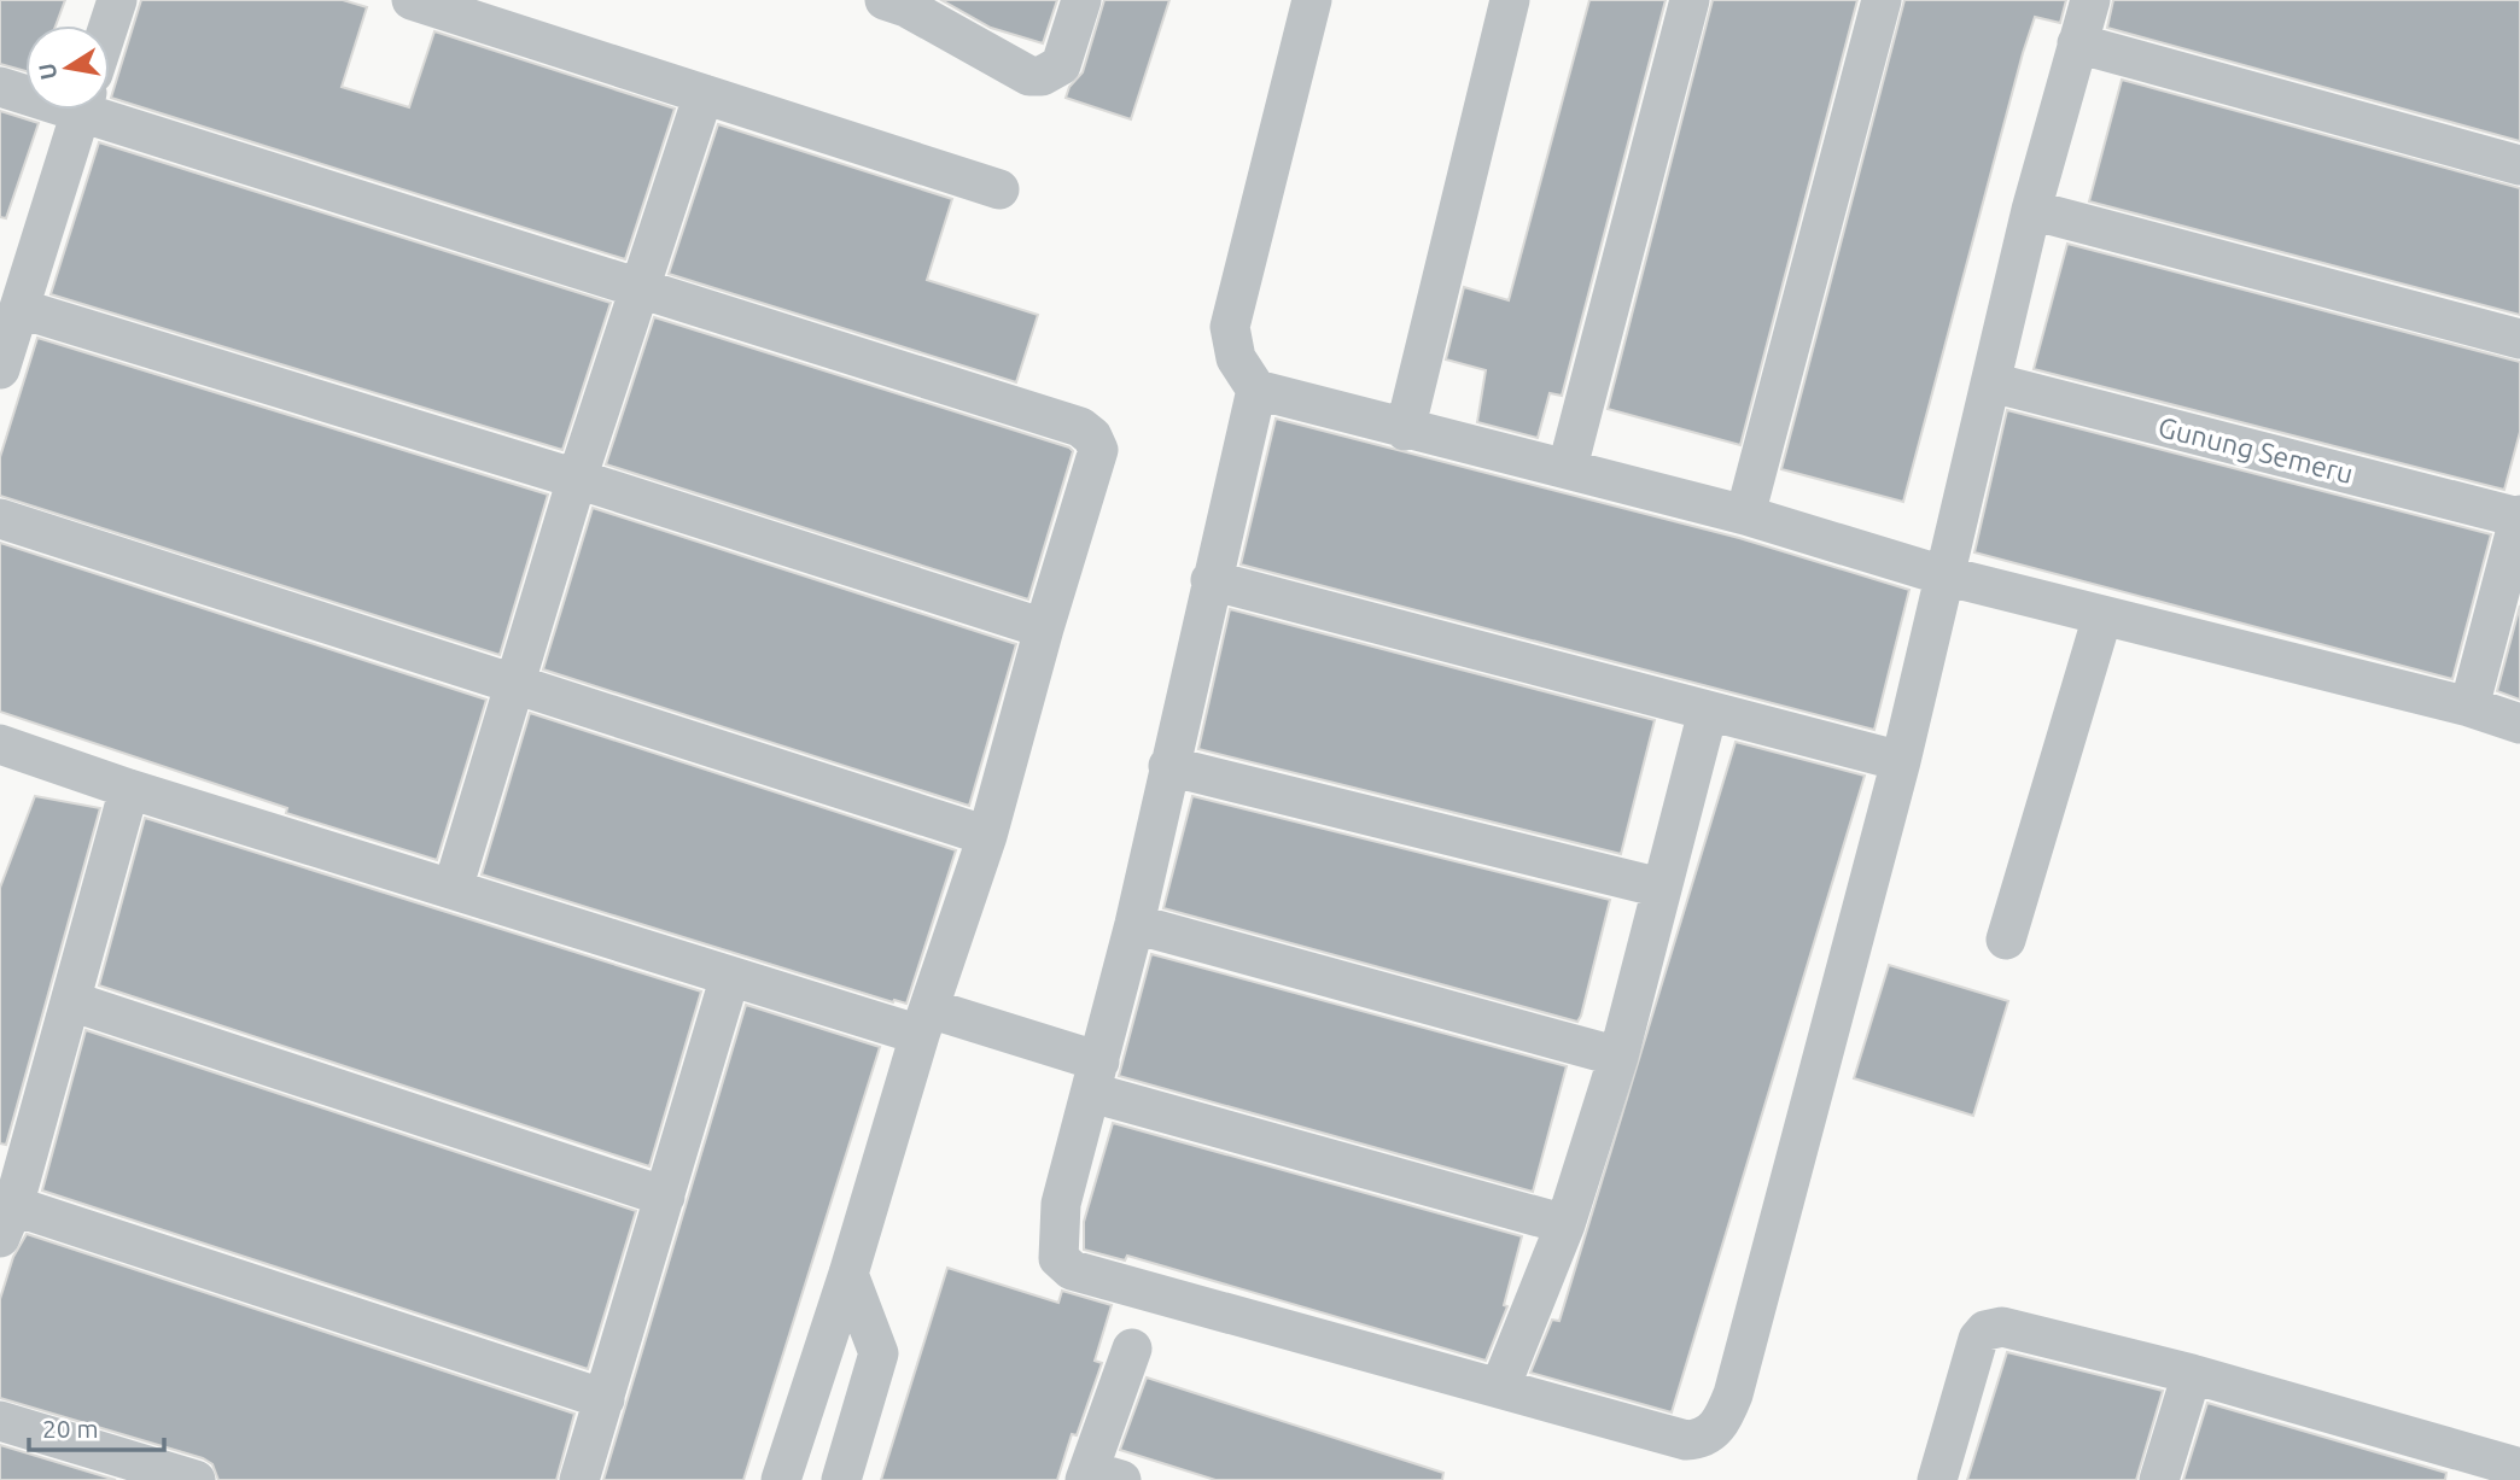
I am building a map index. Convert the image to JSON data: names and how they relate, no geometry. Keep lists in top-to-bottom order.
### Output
{
  "streets": {
    "street": ["Gunung Semeru"]
  },
  "scale_bar": "20 m",
  "north": "left"
}
